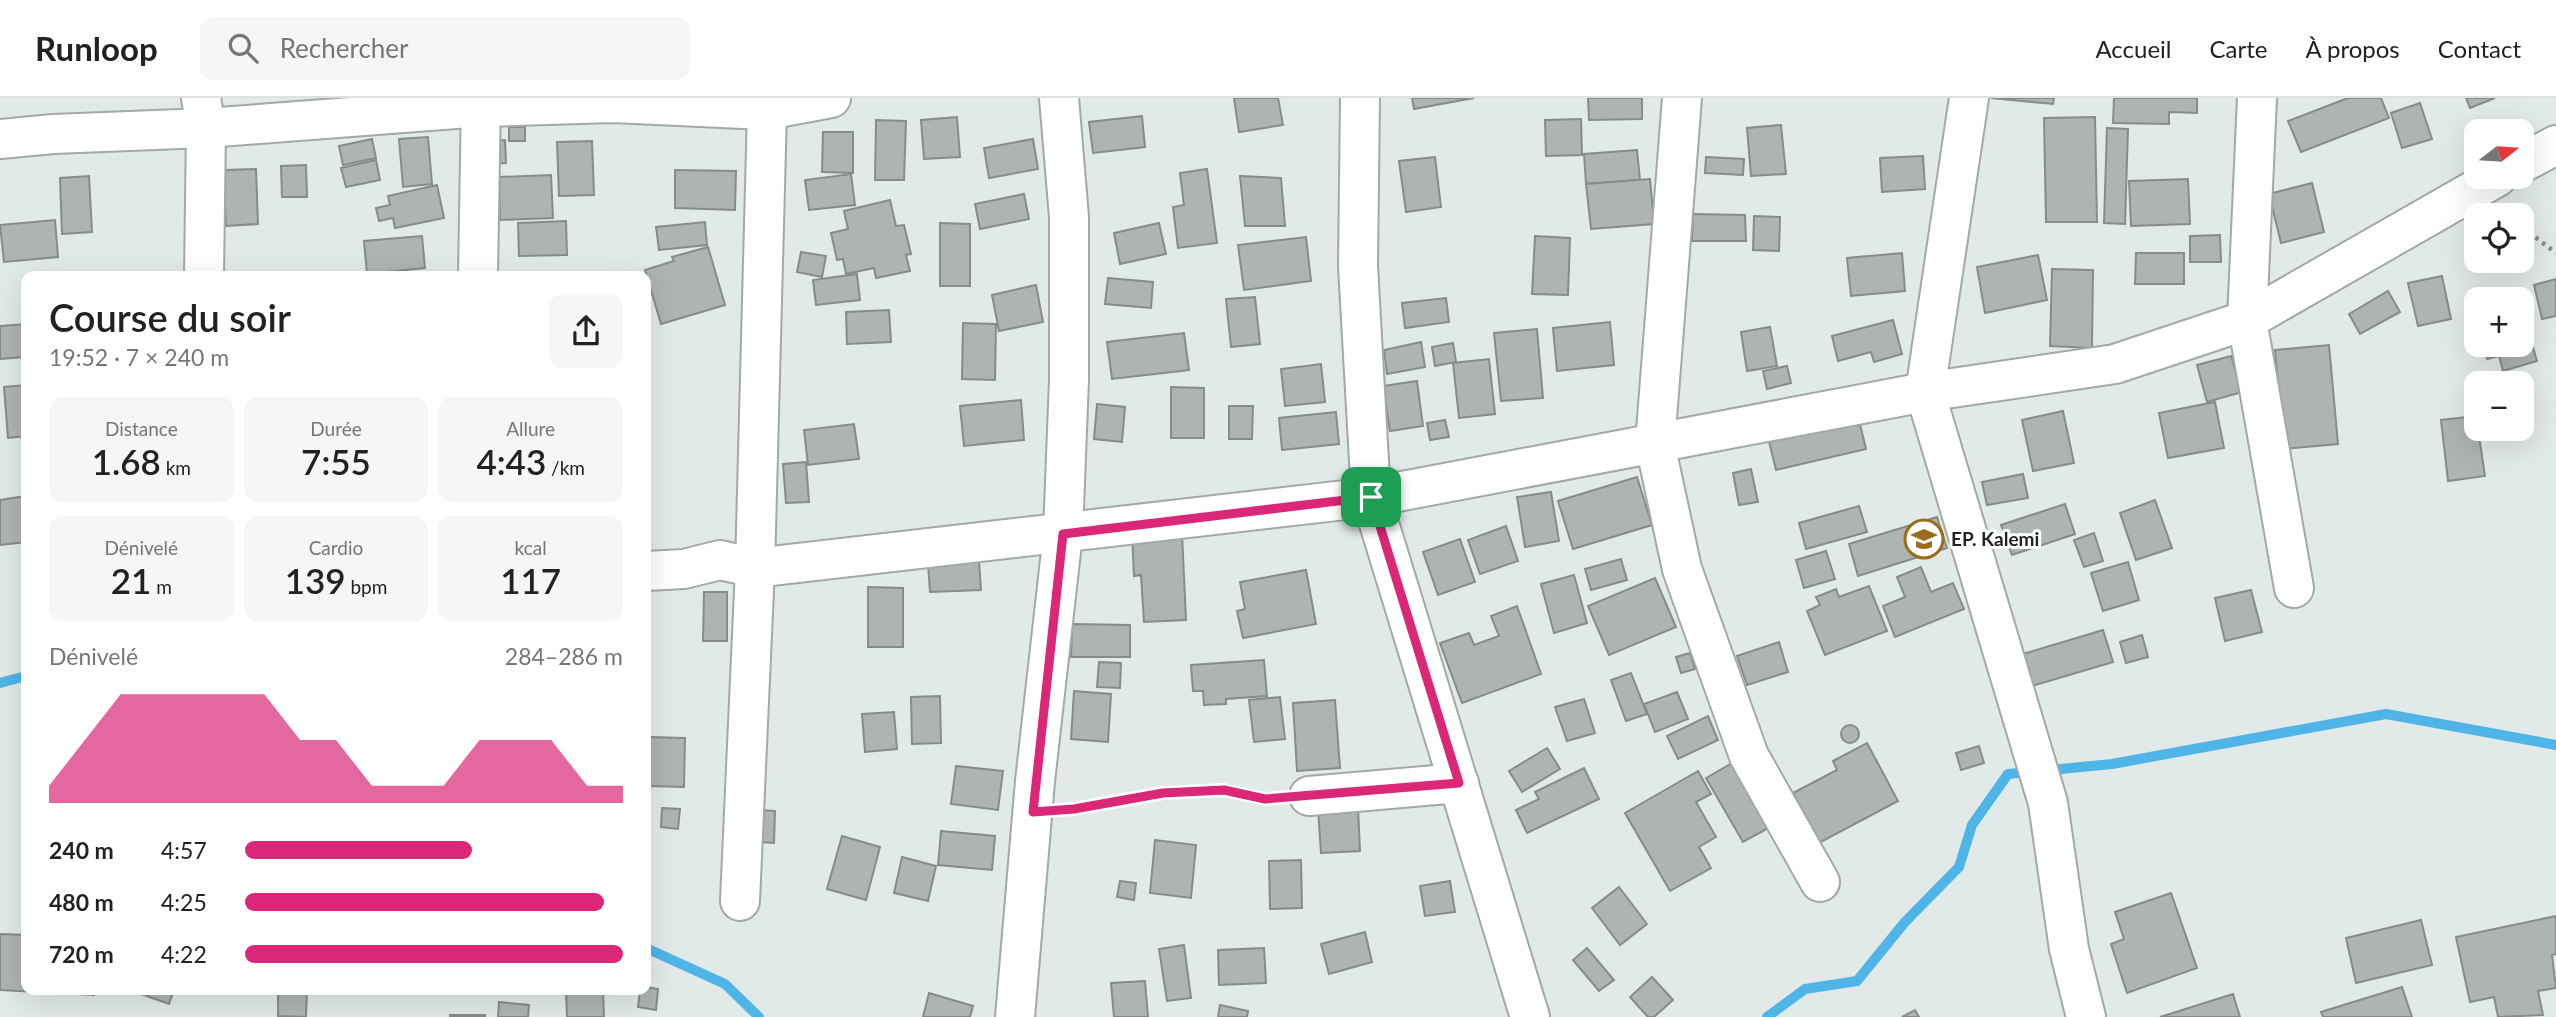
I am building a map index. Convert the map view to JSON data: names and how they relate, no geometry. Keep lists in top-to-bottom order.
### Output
{
  "places": {
    "school or university": ["EP. Kalemi"]
  },
  "north": "right",
  "page": {
    "header": "Runloop",
    "search": "Rechercher",
    "nav": [
      "Accueil",
      "Carte",
      "À propos",
      "Contact"
    ],
    "map_buttons": ["+", "−"],
    "heading": ["Course du soir", "19:52 · 7 × 240 m"],
    "stats": [
      ["Distance", "1.68 km"],
      ["Durée", "7:55"],
      ["Allure", "4:43 /km"],
      ["Dénivelé", "21 m"],
      ["Cardio", "139 bpm"],
      ["kcal", "117"]
    ],
    "chart": ["Dénivelé", "284–286 m"],
    "list": [
      {
        "name": "240 m",
        "note": "4:57"
      },
      {
        "name": "480 m",
        "note": "4:25"
      },
      {
        "name": "720 m",
        "note": "4:22"
      }
    ]
  }
}
